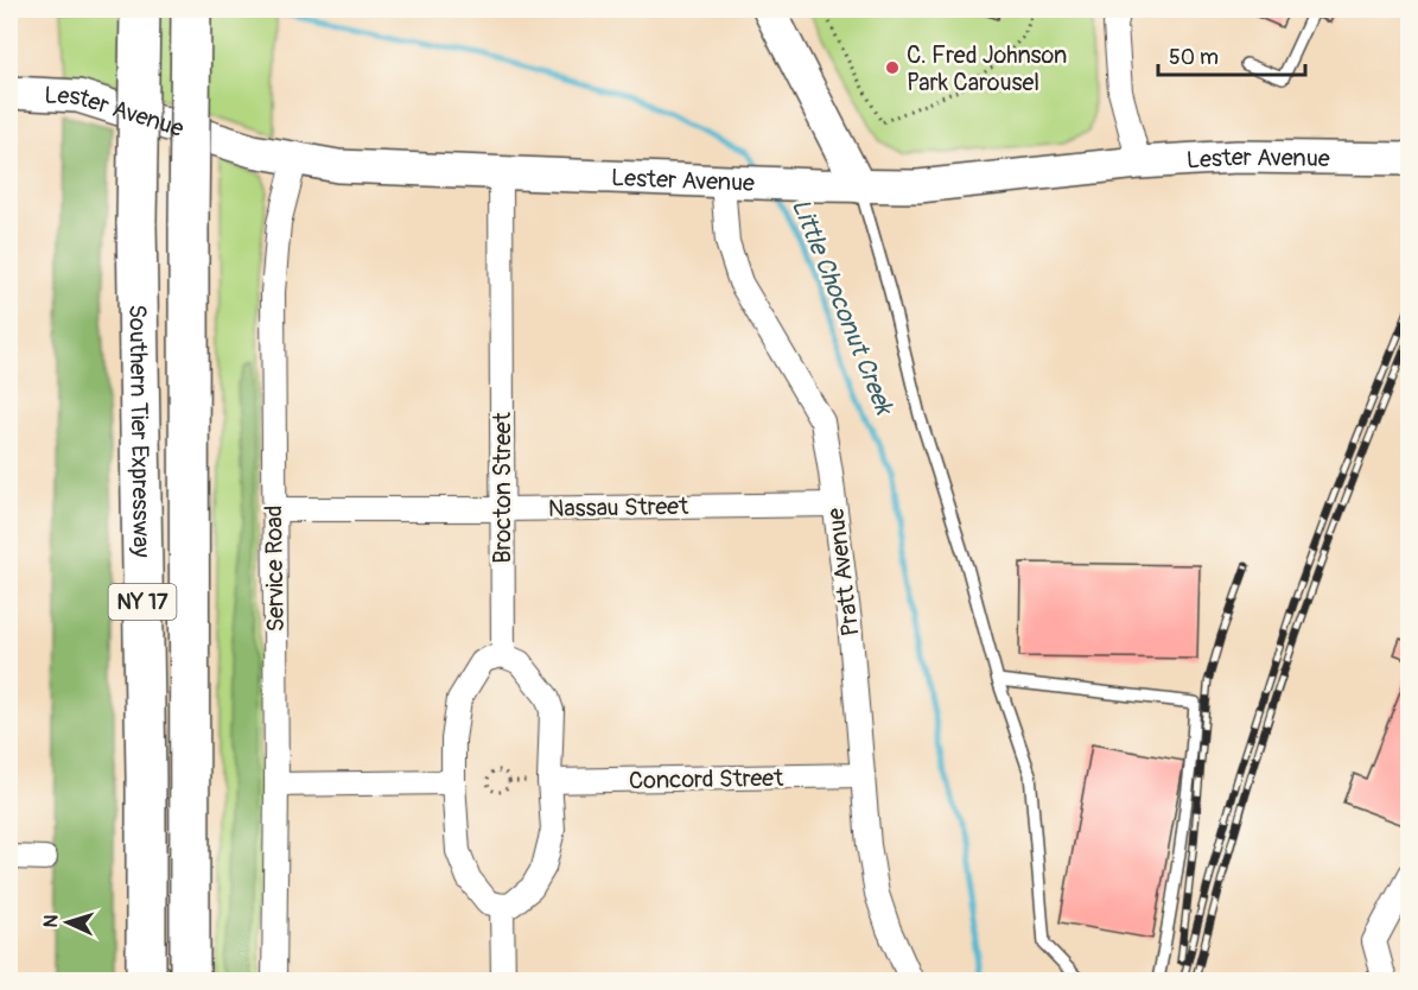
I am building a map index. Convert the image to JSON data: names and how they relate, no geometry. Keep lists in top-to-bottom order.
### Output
{
  "streets": {
    "highway": ["Southern Tier Expressway", "NY 17"],
    "street": [
      "Lester Avenue",
      "Brocton Street",
      "Nassau Street",
      "Service Road",
      "Pratt Avenue",
      "Concord Street"
    ]
  },
  "crossings": [
    ["Lester Avenue", "Brocton Street"],
    ["Lester Avenue", "Service Road"],
    ["Lester Avenue", "Pratt Avenue"],
    ["Brocton Street", "Nassau Street"],
    ["Nassau Street", "Service Road"],
    ["Nassau Street", "Pratt Avenue"],
    ["Pratt Avenue", "Concord Street"]
  ],
  "water": ["Little Choconut Creek"],
  "places": ["C. Fred Johnson Park Carousel"],
  "scale_bar": "50 m",
  "north": "left"
}
